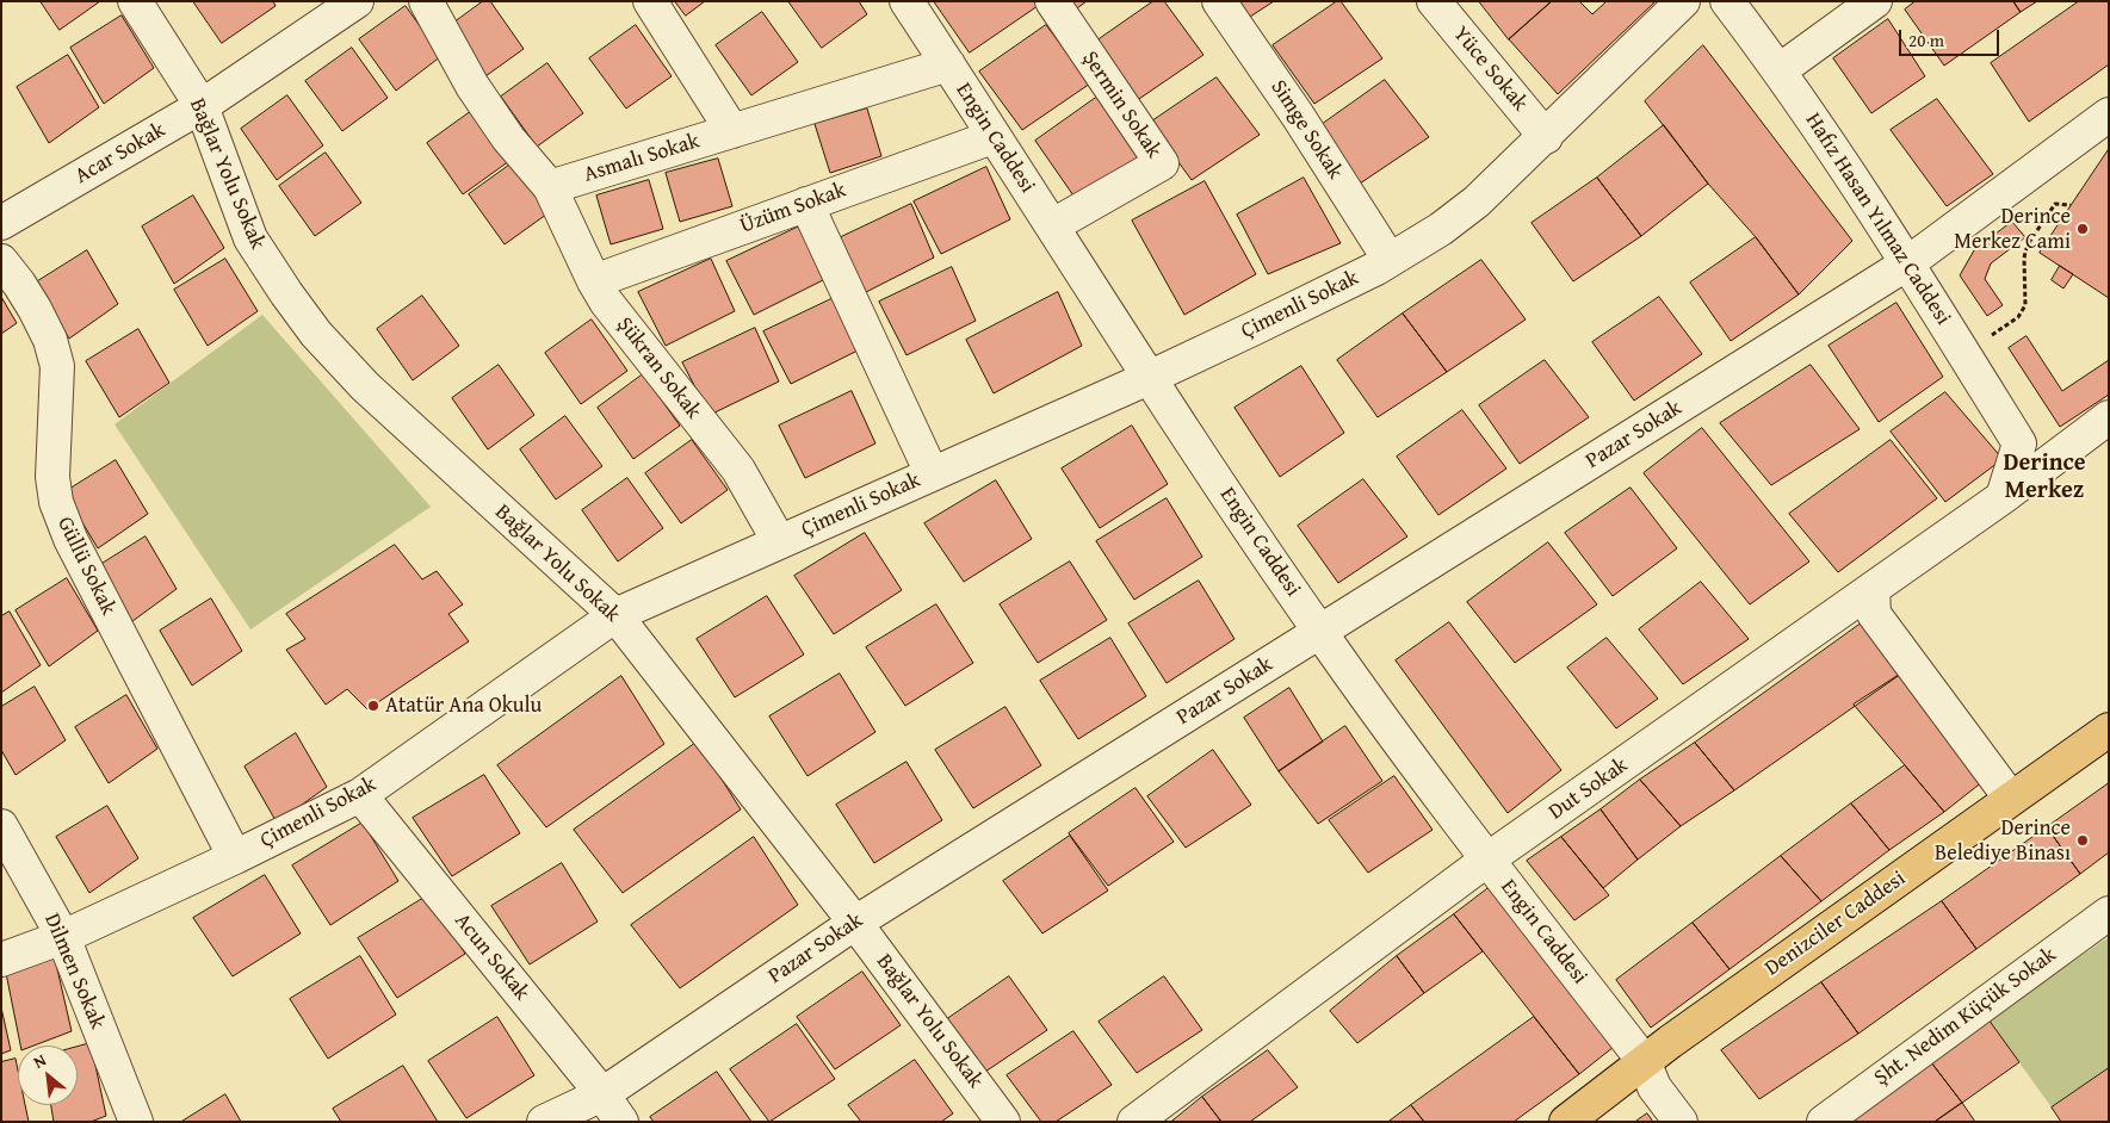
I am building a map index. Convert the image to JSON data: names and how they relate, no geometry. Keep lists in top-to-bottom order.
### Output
{
  "streets": {
    "main road": ["Denizciler Caddesi"],
    "street": [
      "Yüce Sokak",
      "Şermin Sokak",
      "Simge Sokak",
      "Engin Caddesi",
      "Acar Sokak",
      "Asmalı Sokak",
      "Bağlar Yolu Sokak",
      "Üzüm Sokak",
      "Hafız Hasan Yılmaz Caddesi",
      "Çimenli Sokak",
      "Şükran Sokak",
      "Pazar Sokak",
      "Güllü Sokak",
      "Dut Sokak",
      "Acun Sokak",
      "Dilmen Sokak",
      "Şht. Nedim Küçük Sokak"
    ]
  },
  "crossings": [
    ["Yüce Sokak", "Çimenli Sokak"],
    ["Şermin Sokak", "Engin Caddesi"],
    ["Simge Sokak", "Çimenli Sokak"],
    ["Engin Caddesi", "Asmalı Sokak"],
    ["Engin Caddesi", "Üzüm Sokak"],
    ["Engin Caddesi", "Çimenli Sokak"],
    ["Engin Caddesi", "Pazar Sokak"],
    ["Engin Caddesi", "Dut Sokak"],
    ["Engin Caddesi", "Denizciler Caddesi"],
    ["Acar Sokak", "Bağlar Yolu Sokak"],
    ["Asmalı Sokak", "Şükran Sokak"],
    ["Bağlar Yolu Sokak", "Çimenli Sokak"],
    ["Bağlar Yolu Sokak", "Pazar Sokak"],
    ["Üzüm Sokak", "Şükran Sokak"],
    ["Hafız Hasan Yılmaz Caddesi", "Pazar Sokak"],
    ["Hafız Hasan Yılmaz Caddesi", "Dut Sokak"],
    ["Çimenli Sokak", "Şükran Sokak"],
    ["Çimenli Sokak", "Güllü Sokak"],
    ["Çimenli Sokak", "Acun Sokak"],
    ["Çimenli Sokak", "Dilmen Sokak"],
    ["Pazar Sokak", "Acun Sokak"]
  ],
  "districts": ["Derince Merkez"],
  "places": ["Derince Merkez Cami", "Atatür Ana Okulu", "Derince Belediye Binası"],
  "scale_bar": "20 m",
  "north": "top left"
}
